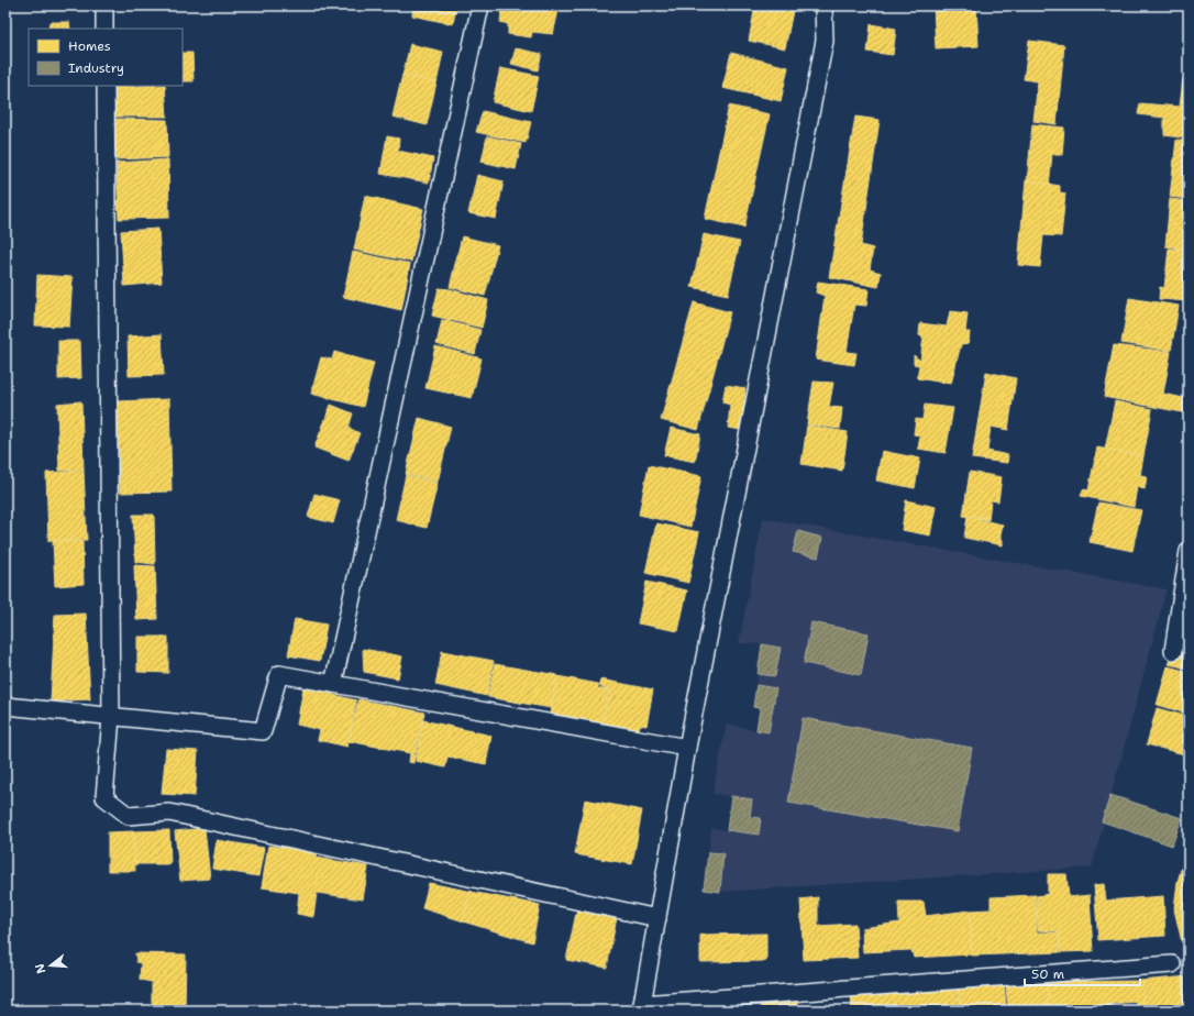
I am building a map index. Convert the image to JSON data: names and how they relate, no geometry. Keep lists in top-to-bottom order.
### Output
{
  "legend": ["Homes", "Industry"],
  "scale_bar": "50 m",
  "north": "left"
}
